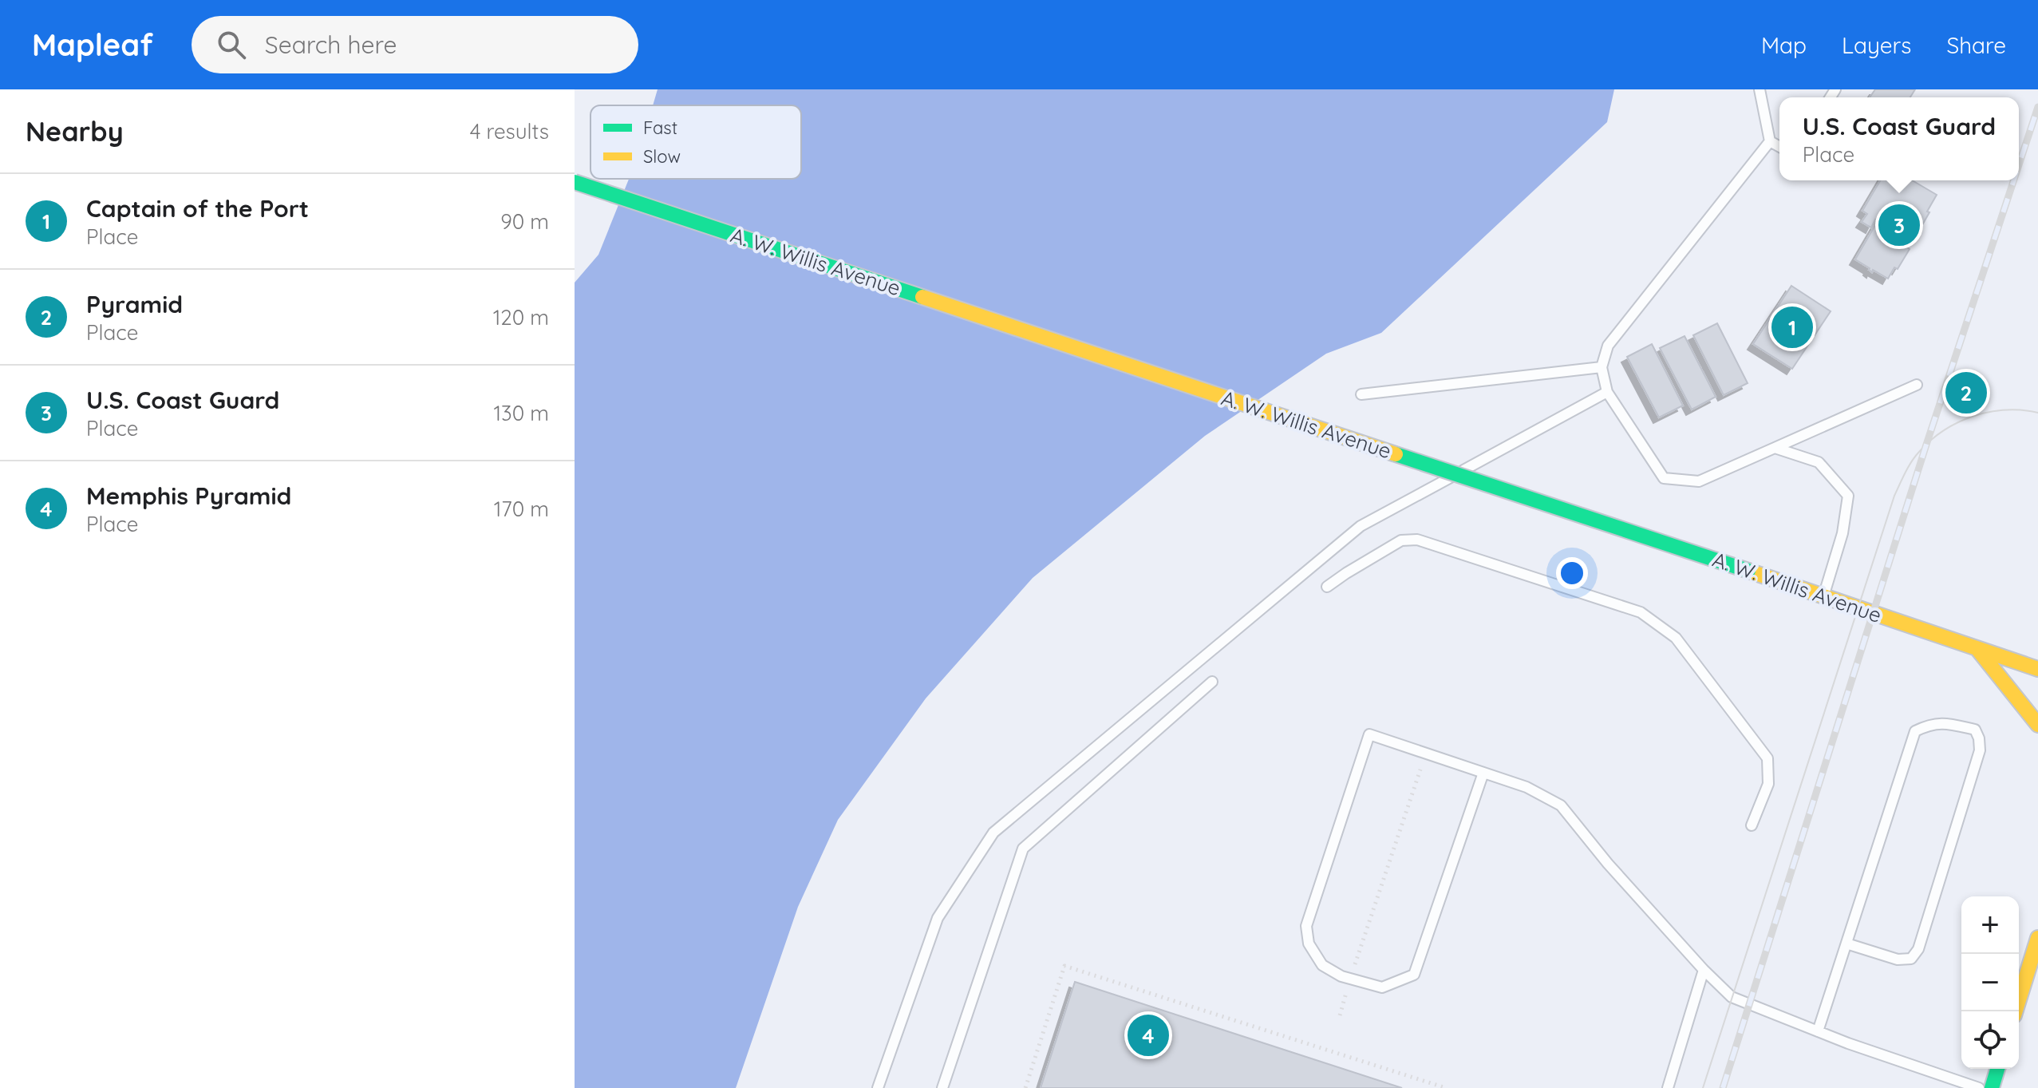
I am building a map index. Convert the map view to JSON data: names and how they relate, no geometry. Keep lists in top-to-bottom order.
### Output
{
  "streets": {
    "main road": ["A. W. Willis Avenue"]
  },
  "legend": ["Fast", "Slow"],
  "page": {
    "header": "Mapleaf",
    "search": "Search here",
    "nav": ["Map", "Layers", "Share"],
    "heading": ["Nearby", "4 results"],
    "popup": ["U.S. Coast Guard", "Place"],
    "list": [
      {
        "mark": "1",
        "name": "Captain of the Port",
        "note": "Place",
        "value": "90 m"
      },
      {
        "mark": "2",
        "name": "Pyramid",
        "note": "Place",
        "value": "120 m"
      },
      {
        "mark": "3",
        "name": "U.S. Coast Guard",
        "note": "Place",
        "value": "130 m"
      },
      {
        "mark": "4",
        "name": "Memphis Pyramid",
        "note": "Place",
        "value": "170 m"
      }
    ],
    "pins": [
      "3",
      "1",
      "2",
      "4"
    ],
    "map_buttons": ["+", "−"]
  }
}
